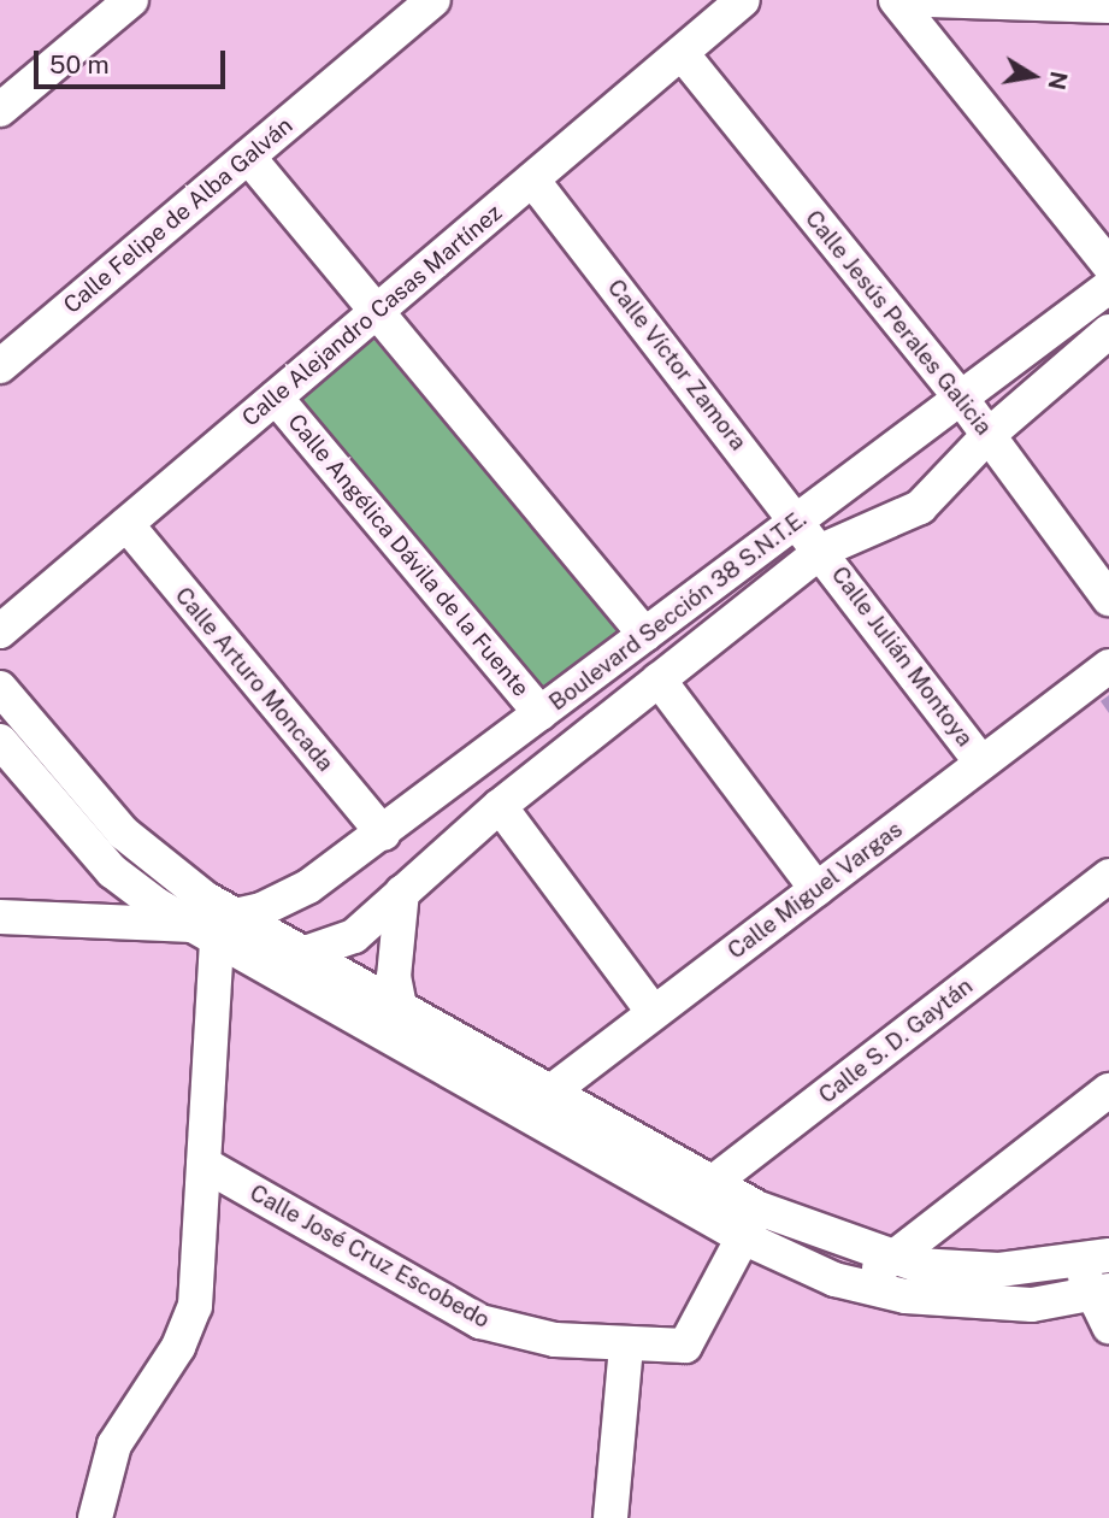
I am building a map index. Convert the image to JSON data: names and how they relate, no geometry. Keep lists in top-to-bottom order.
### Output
{
  "streets": {
    "street": [
      "Calle Felipe de Alba Galván",
      "Calle Alejandro Casas Martínez",
      "Calle Jesús Perales Galicia",
      "Calle Víctor Zamora",
      "Calle Angélica Dávila de la Fuente",
      "Boulevard Sección 38 S.N.T.E.",
      "Calle Julián Montoya",
      "Calle Arturo Moncada",
      "Calle Miguel Vargas",
      "Calle S. D. Gaytán",
      "Calle José Cruz Escobedo"
    ]
  },
  "crossings": [
    ["Calle Alejandro Casas Martínez", "Calle Jesús Perales Galicia"],
    ["Calle Alejandro Casas Martínez", "Calle Víctor Zamora"],
    ["Calle Alejandro Casas Martínez", "Calle Angélica Dávila de la Fuente"],
    ["Calle Alejandro Casas Martínez", "Calle Arturo Moncada"],
    ["Calle Jesús Perales Galicia", "Boulevard Sección 38 S.N.T.E."],
    ["Calle Víctor Zamora", "Boulevard Sección 38 S.N.T.E."],
    ["Calle Víctor Zamora", "Calle Julián Montoya"],
    ["Calle Angélica Dávila de la Fuente", "Boulevard Sección 38 S.N.T.E."],
    ["Boulevard Sección 38 S.N.T.E.", "Calle Julián Montoya"],
    ["Boulevard Sección 38 S.N.T.E.", "Calle Arturo Moncada"],
    ["Calle Julián Montoya", "Calle Miguel Vargas"]
  ],
  "scale_bar": "50 m",
  "north": "right"
}
